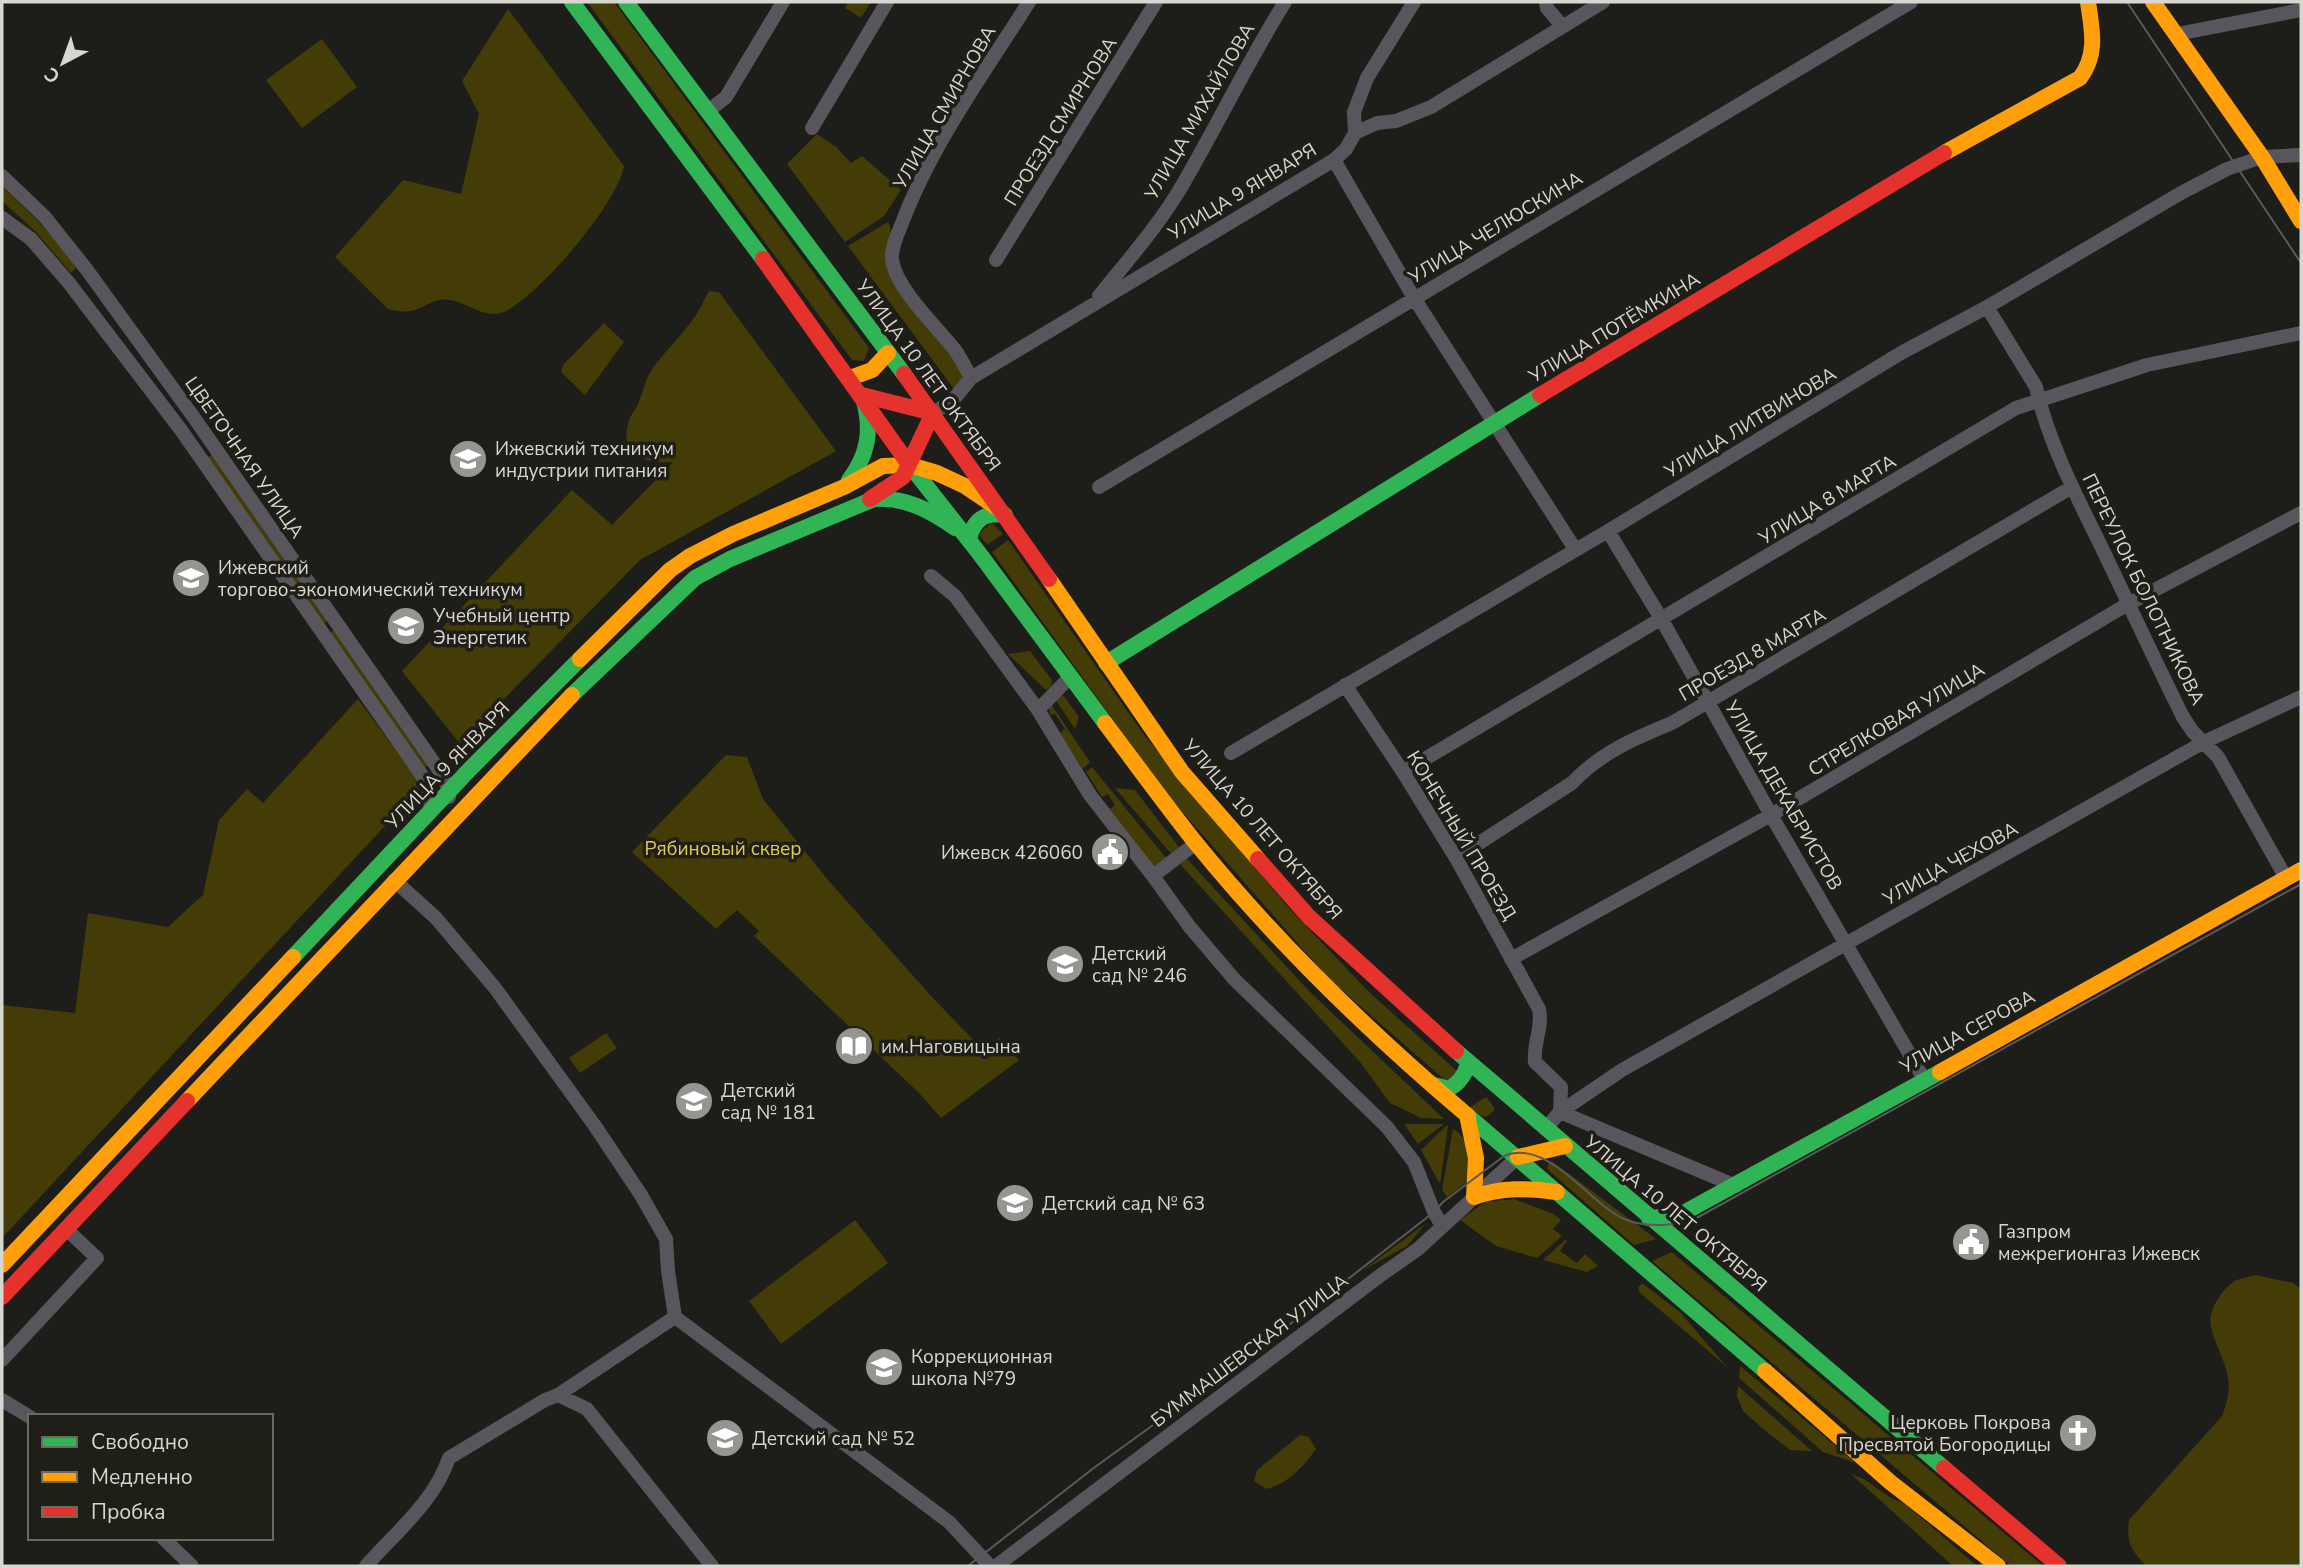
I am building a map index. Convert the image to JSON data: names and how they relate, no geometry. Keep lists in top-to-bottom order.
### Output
{
  "streets": {
    "main road": [
      "УЛИЦА 9 ЯНВАРЯ",
      "УЛИЦА ПОТЁМКИНА",
      "УЛИЦА 10 ЛЕТ ОКТЯБРЯ",
      "УЛИЦА СЕРОВА"
    ],
    "street": [
      "УЛИЦА СМИРНОВА",
      "УЛИЦА МИХАЙЛОВА",
      "ПРОЕЗД СМИРНОВА",
      "УЛИЦА ЧЕЛЮСКИНА",
      "УЛИЦА ЛИТВИНОВА",
      "ЦВЕТОЧНАЯ УЛИЦА",
      "УЛИЦА 8 МАРТА",
      "ПЕРЕУЛОК БОЛОТНИКОВА",
      "ПРОЕЗД 8 МАРТА",
      "СТРЕЛКОВАЯ УЛИЦА",
      "УЛИЦА ДЕКАБРИСТОВ",
      "КОНЕЧНЫЙ ПРОЕЗД",
      "УЛИЦА ЧЕХОВА",
      "БУММАШЕВСКАЯ УЛИЦА"
    ]
  },
  "crossings": [
    ["УЛИЦА СМИРНОВА", "УЛИЦА 9 ЯНВАРЯ"],
    ["УЛИЦА МИХАЙЛОВА", "УЛИЦА 9 ЯНВАРЯ"],
    ["УЛИЦА 9 ЯНВАРЯ", "УЛИЦА 10 ЛЕТ ОКТЯБРЯ"],
    ["УЛИЦА 9 ЯНВАРЯ", "ЦВЕТОЧНАЯ УЛИЦА"],
    ["УЛИЦА ПОТЁМКИНА", "УЛИЦА 10 ЛЕТ ОКТЯБРЯ"],
    ["УЛИЦА 10 ЛЕТ ОКТЯБРЯ", "УЛИЦА ЧЕХОВА"],
    ["УЛИЦА 10 ЛЕТ ОКТЯБРЯ", "УЛИЦА СЕРОВА"],
    ["УЛИЦА ЛИТВИНОВА", "ПЕРЕУЛОК БОЛОТНИКОВА"],
    ["УЛИЦА ЛИТВИНОВА", "УЛИЦА ДЕКАБРИСТОВ"],
    ["УЛИЦА ЛИТВИНОВА", "КОНЕЧНЫЙ ПРОЕЗД"],
    ["УЛИЦА 8 МАРТА", "ПЕРЕУЛОК БОЛОТНИКОВА"],
    ["УЛИЦА 8 МАРТА", "УЛИЦА ДЕКАБРИСТОВ"],
    ["УЛИЦА 8 МАРТА", "КОНЕЧНЫЙ ПРОЕЗД"],
    ["ПЕРЕУЛОК БОЛОТНИКОВА", "ПРОЕЗД 8 МАРТА"],
    ["ПЕРЕУЛОК БОЛОТНИКОВА", "СТРЕЛКОВАЯ УЛИЦА"],
    ["ПЕРЕУЛОК БОЛОТНИКОВА", "УЛИЦА ЧЕХОВА"],
    ["ПЕРЕУЛОК БОЛОТНИКОВА", "УЛИЦА СЕРОВА"],
    ["ПРОЕЗД 8 МАРТА", "УЛИЦА ДЕКАБРИСТОВ"],
    ["ПРОЕЗД 8 МАРТА", "КОНЕЧНЫЙ ПРОЕЗД"],
    ["СТРЕЛКОВАЯ УЛИЦА", "УЛИЦА ДЕКАБРИСТОВ"],
    ["СТРЕЛКОВАЯ УЛИЦА", "КОНЕЧНЫЙ ПРОЕЗД"],
    ["УЛИЦА ДЕКАБРИСТОВ", "УЛИЦА ЧЕХОВА"],
    ["УЛИЦА ДЕКАБРИСТОВ", "УЛИЦА СЕРОВА"],
    ["КОНЕЧНЫЙ ПРОЕЗД", "УЛИЦА ЧЕХОВА"]
  ],
  "parks": ["Рябиновый сквер"],
  "places": {
    "school or university": [
      "Ижевский техникум индустрии питания",
      "Ижевский торгово-экономический техникум",
      "Учебный центр Энергетик",
      "Детский сад № 246",
      "Детский сад № 181",
      "Детский сад № 63",
      "Коррекционная школа №79",
      "Детский сад № 52"
    ],
    "public building": ["Ижевск 426060", "Газпром межрегионгаз Ижевск"],
    "library": ["им.Наговицына"],
    "church": ["Церковь Покрова Пресвятой Богородицы"]
  },
  "legend": ["Свободно", "Медленно", "Пробка"],
  "north": "bottom left"
}
